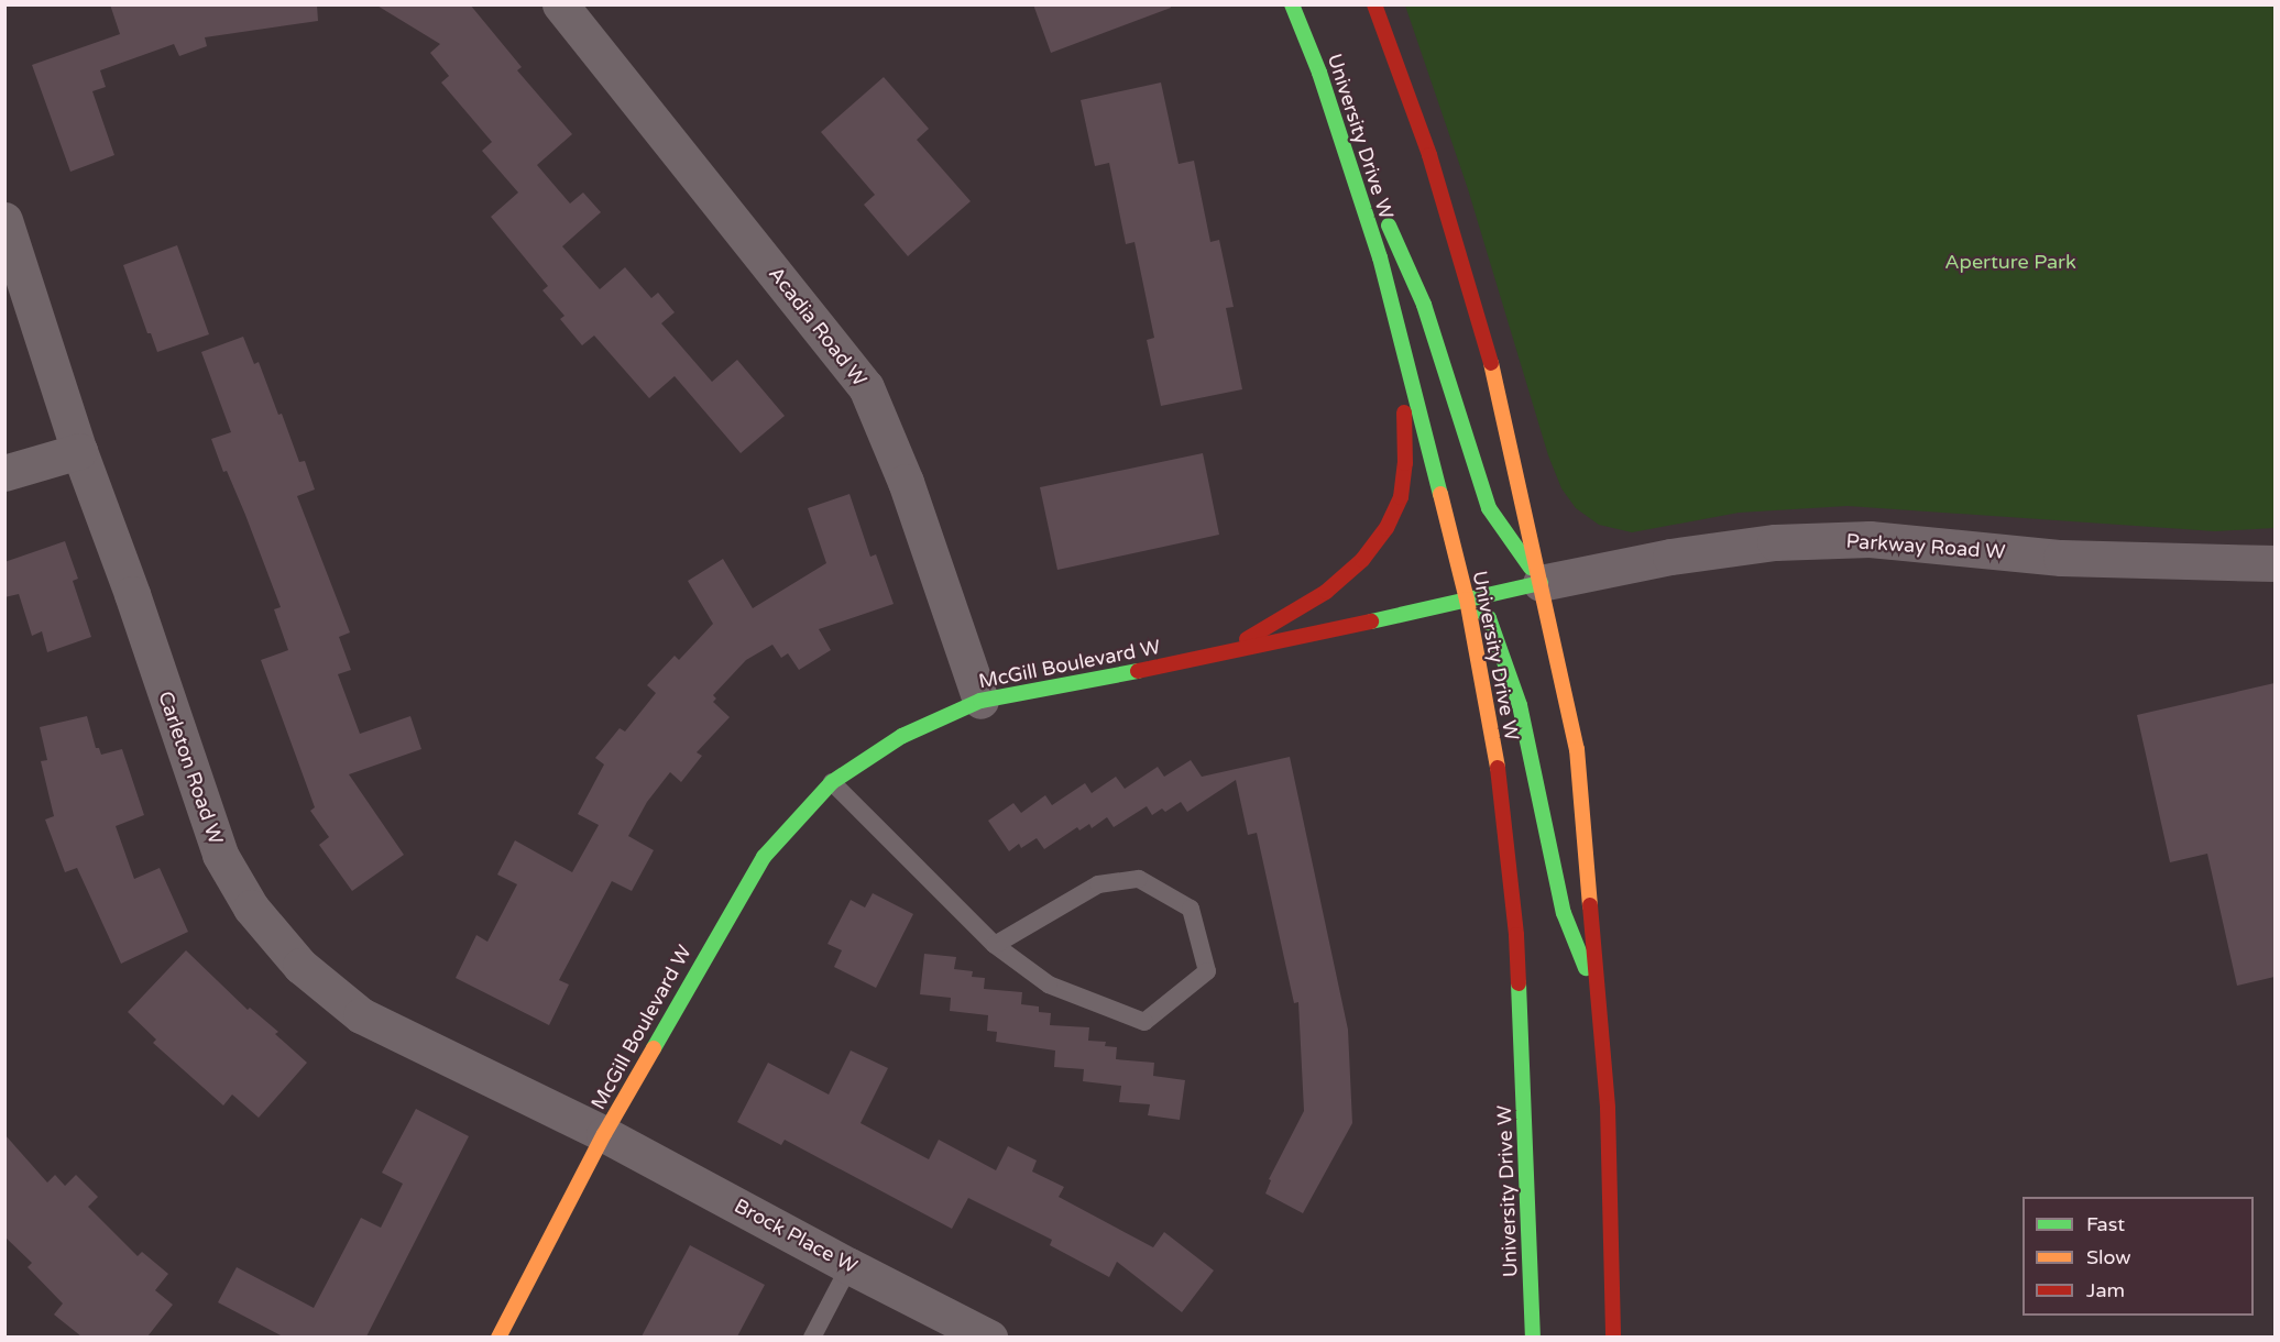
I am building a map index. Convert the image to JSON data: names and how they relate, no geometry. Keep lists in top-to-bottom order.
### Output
{
  "streets": {
    "main road": ["University Drive W", "McGill Boulevard W"],
    "street": [
      "Acadia Road W",
      "Parkway Road W",
      "Carleton Road W",
      "Brock Place W"
    ]
  },
  "crossings": [
    ["University Drive W", "McGill Boulevard W"],
    ["Acadia Road W", "McGill Boulevard W"],
    ["Parkway Road W", "McGill Boulevard W"],
    ["McGill Boulevard W", "Carleton Road W"],
    ["McGill Boulevard W", "Brock Place W"],
    ["Carleton Road W", "Brock Place W"]
  ],
  "parks": ["Aperture Park"],
  "legend": ["Fast", "Slow", "Jam"]
}
